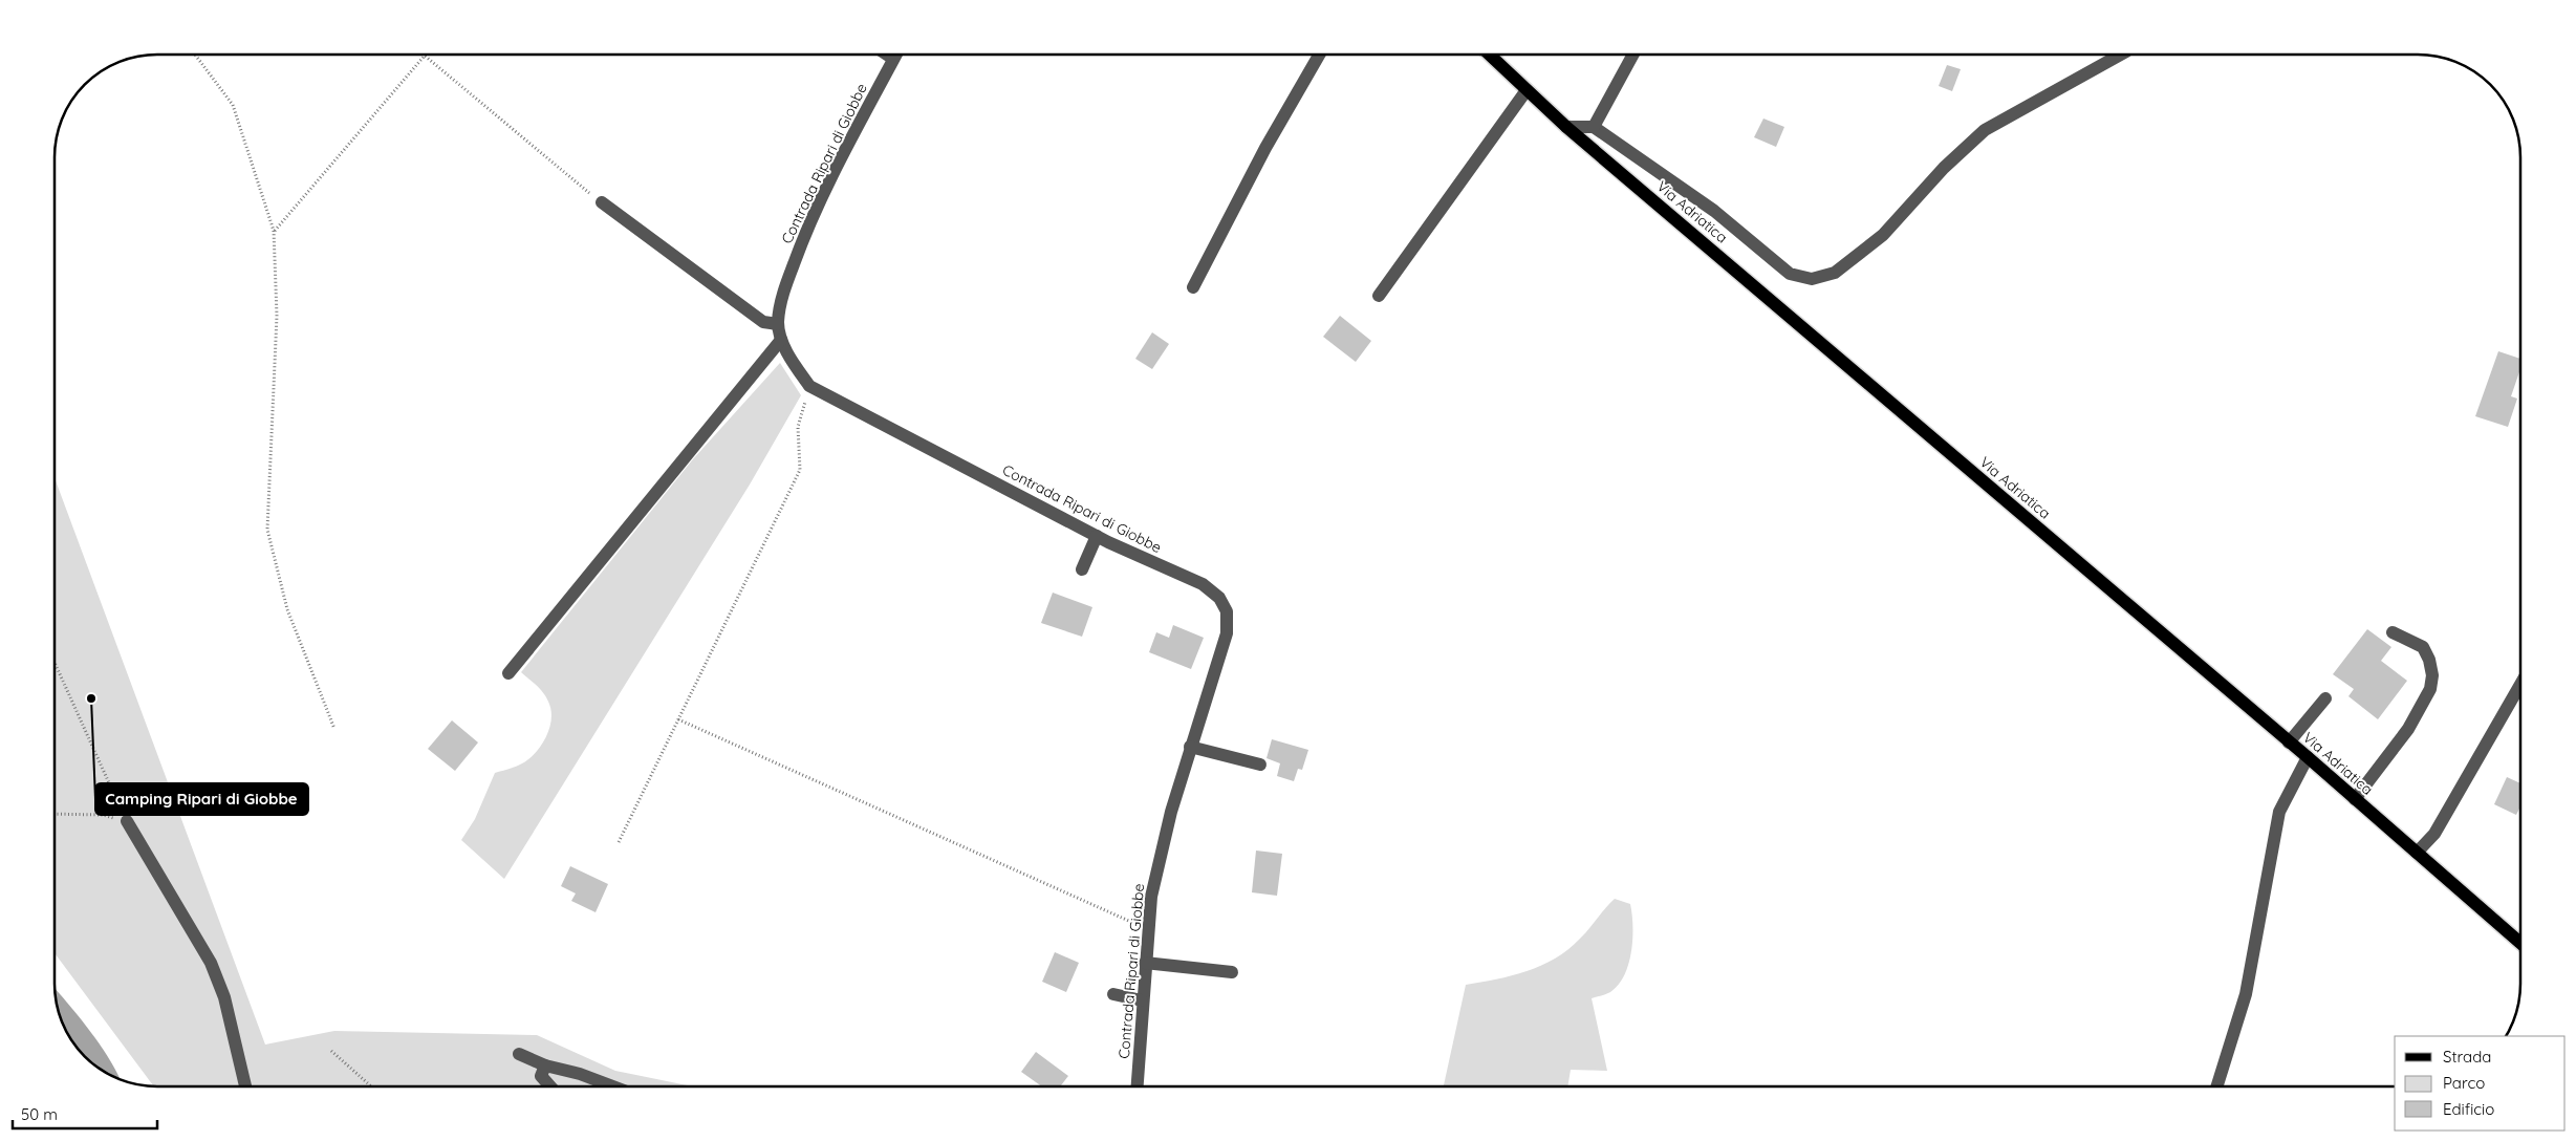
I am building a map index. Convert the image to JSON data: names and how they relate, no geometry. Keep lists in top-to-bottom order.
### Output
{
  "streets": {
    "main road": ["Via Adriatica"],
    "street": ["Contrada Ripari di Giobbe"]
  },
  "places": ["Camping Ripari di Giobbe"],
  "legend": ["Strada", "Parco", "Edificio"],
  "scale_bar": "50 m"
}
